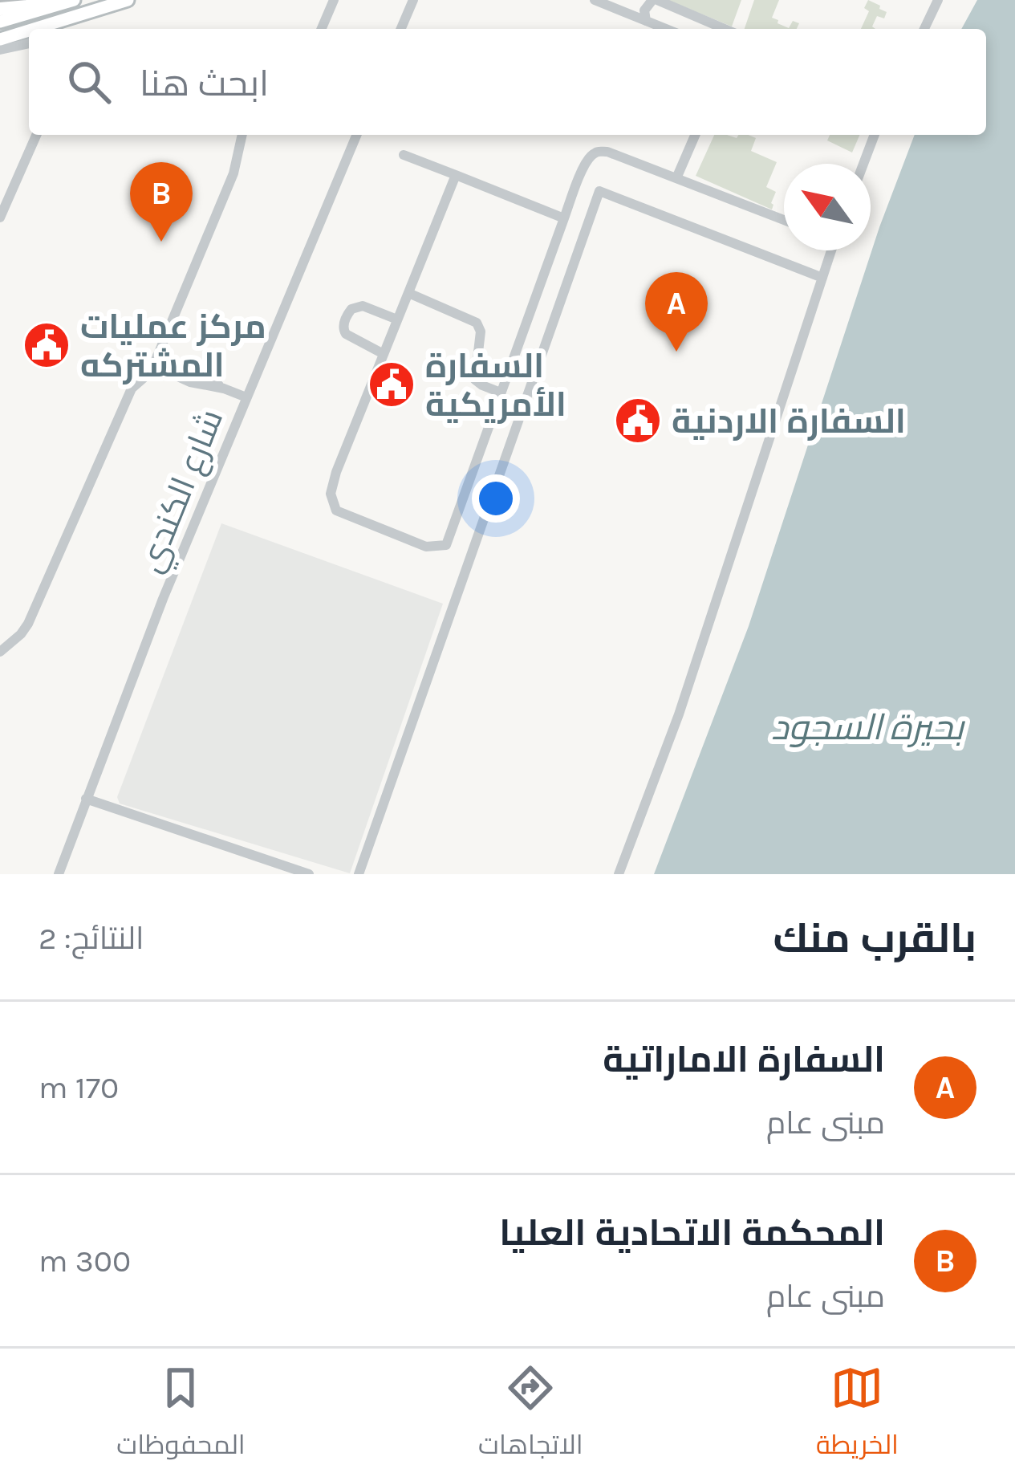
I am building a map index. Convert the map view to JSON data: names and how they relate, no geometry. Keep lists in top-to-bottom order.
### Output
{
  "streets": {
    "street": ["شارع الكندي"]
  },
  "water": ["بحيرة السجود"],
  "places": {
    "public building": ["مركز عمليات المشتركه", "السفارة الأمريكية", "السفارة الاردنية"]
  },
  "north": "top left",
  "page": {
    "search": "ابحث هنا",
    "pins": ["B", "A"],
    "heading": ["بالقرب منك", "النتائج: 2"],
    "list": [
      {
        "mark": "A",
        "name": "السفارة الاماراتية",
        "note": "مبنى عام",
        "value": "170 m"
      },
      {
        "mark": "B",
        "name": "المحكمة الاتحادية العليا",
        "note": "مبنى عام",
        "value": "300 m"
      }
    ],
    "nav": ["الخريطة", "الاتجاهات", "المحفوظات"]
  }
}
